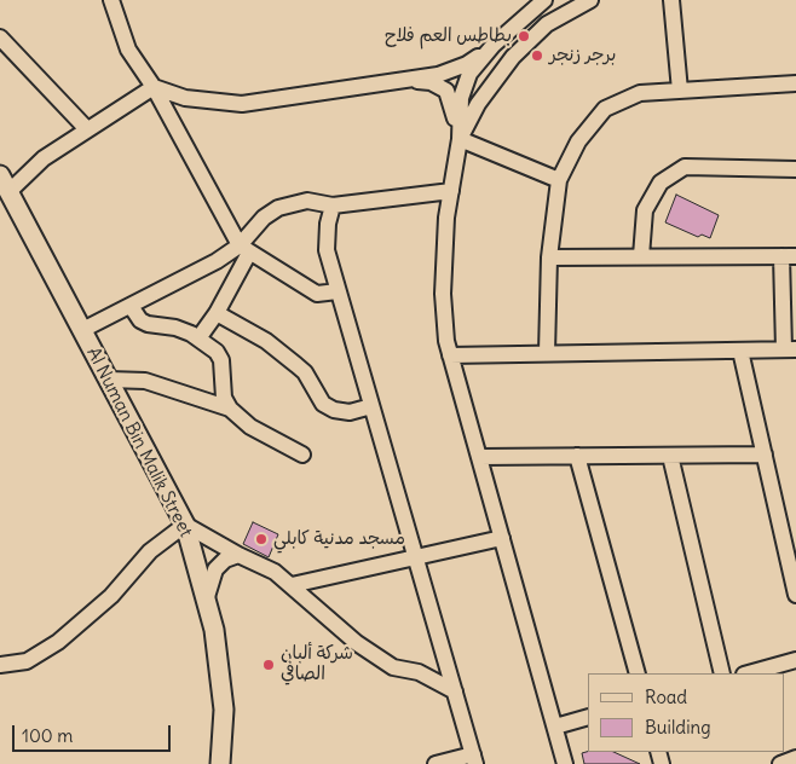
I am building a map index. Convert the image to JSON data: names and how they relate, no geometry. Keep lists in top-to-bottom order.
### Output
{
  "streets": {
    "main road": ["Al Numan Bin Malik Street"]
  },
  "places": [
    "بطاطس العم فلاح",
    "برجر زنجر",
    "مسجد مدنية كابلي",
    "شركة ألبان الصافي"
  ],
  "legend": ["Road", "Building"],
  "scale_bar": "100 m"
}
